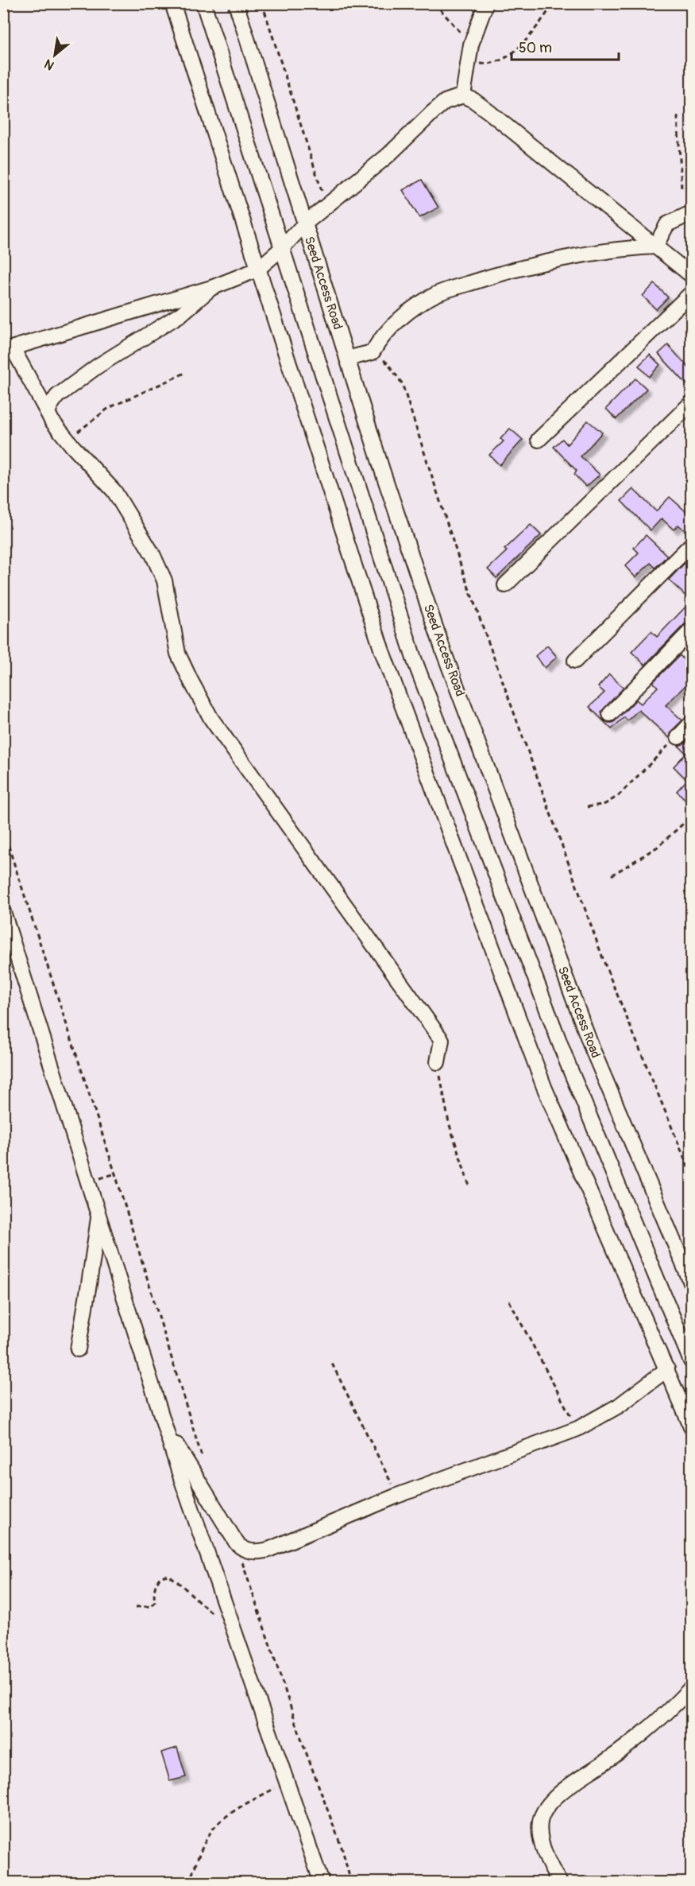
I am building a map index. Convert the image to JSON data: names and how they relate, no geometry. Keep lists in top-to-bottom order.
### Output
{
  "streets": {
    "street": ["Seed Access Road"]
  },
  "scale_bar": "50 m",
  "north": "bottom left"
}
